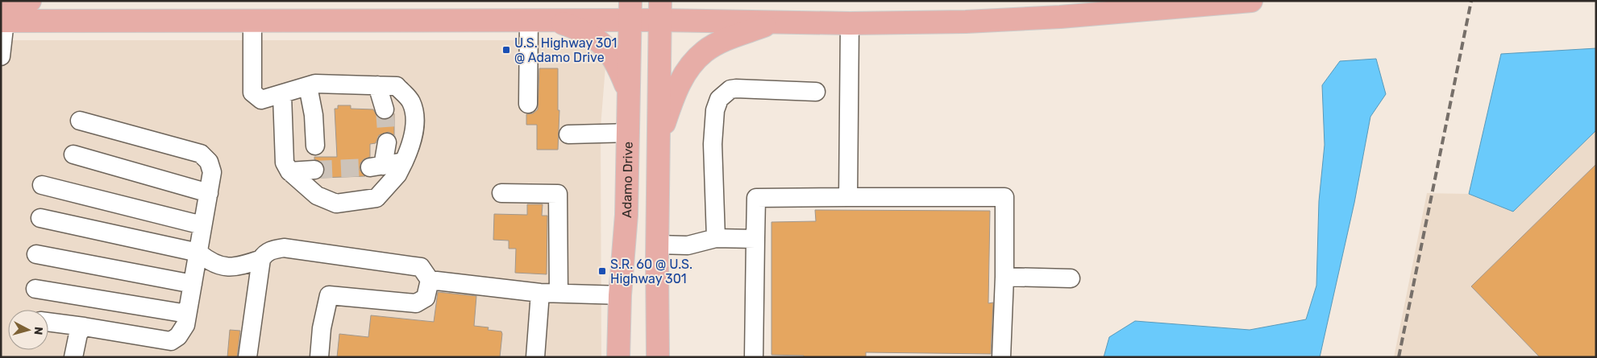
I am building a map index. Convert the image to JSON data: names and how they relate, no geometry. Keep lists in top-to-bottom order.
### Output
{
  "streets": {
    "main road": ["Adamo Drive"]
  },
  "places": {
    "transit": ["U.S. Highway 301 @ Adamo Drive", "S.R. 60 @ U.S. Highway 301"]
  },
  "north": "right"
}
